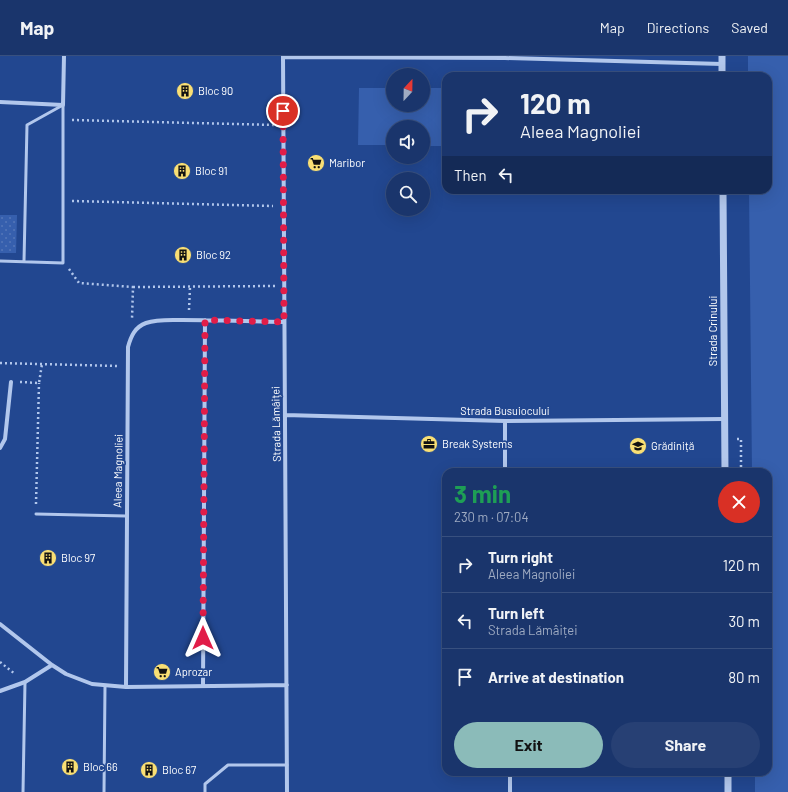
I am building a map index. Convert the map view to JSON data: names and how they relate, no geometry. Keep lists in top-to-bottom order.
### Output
{
  "streets": {
    "street": [
      "Strada Crinului",
      "Strada Busuiocului",
      "Strada Lămâiței",
      "Aleea Magnoliei"
    ]
  },
  "crossings": [
    ["Strada Crinului", "Strada Busuiocului"],
    ["Strada Busuiocului", "Strada Lămâiței"]
  ],
  "places": {
    "building": [
      "Bloc 90",
      "Bloc 91",
      "Bloc 92",
      "Bloc 97",
      "Bloc 66",
      "Bloc 67"
    ],
    "supermarket": ["Maribor", "Aprozar"],
    "office": ["Break Systems"],
    "school or university": ["Grădiniță"]
  },
  "north": "top",
  "page": {
    "header": "Map",
    "nav": ["Map", "Directions", "Saved"],
    "turn": ["120 m", "Aleea Magnoliei"],
    "then": "Then",
    "heading": ["3 min", "230 m · 07:04"],
    "list": [
      {
        "name": "Turn right",
        "note": "Aleea Magnoliei",
        "value": "120 m"
      },
      {
        "name": "Turn left",
        "note": "Strada Lămâiței",
        "value": "30 m"
      },
      {
        "name": "Arrive at destination",
        "value": "80 m"
      }
    ],
    "buttons": ["Exit", "Share"]
  }
}
